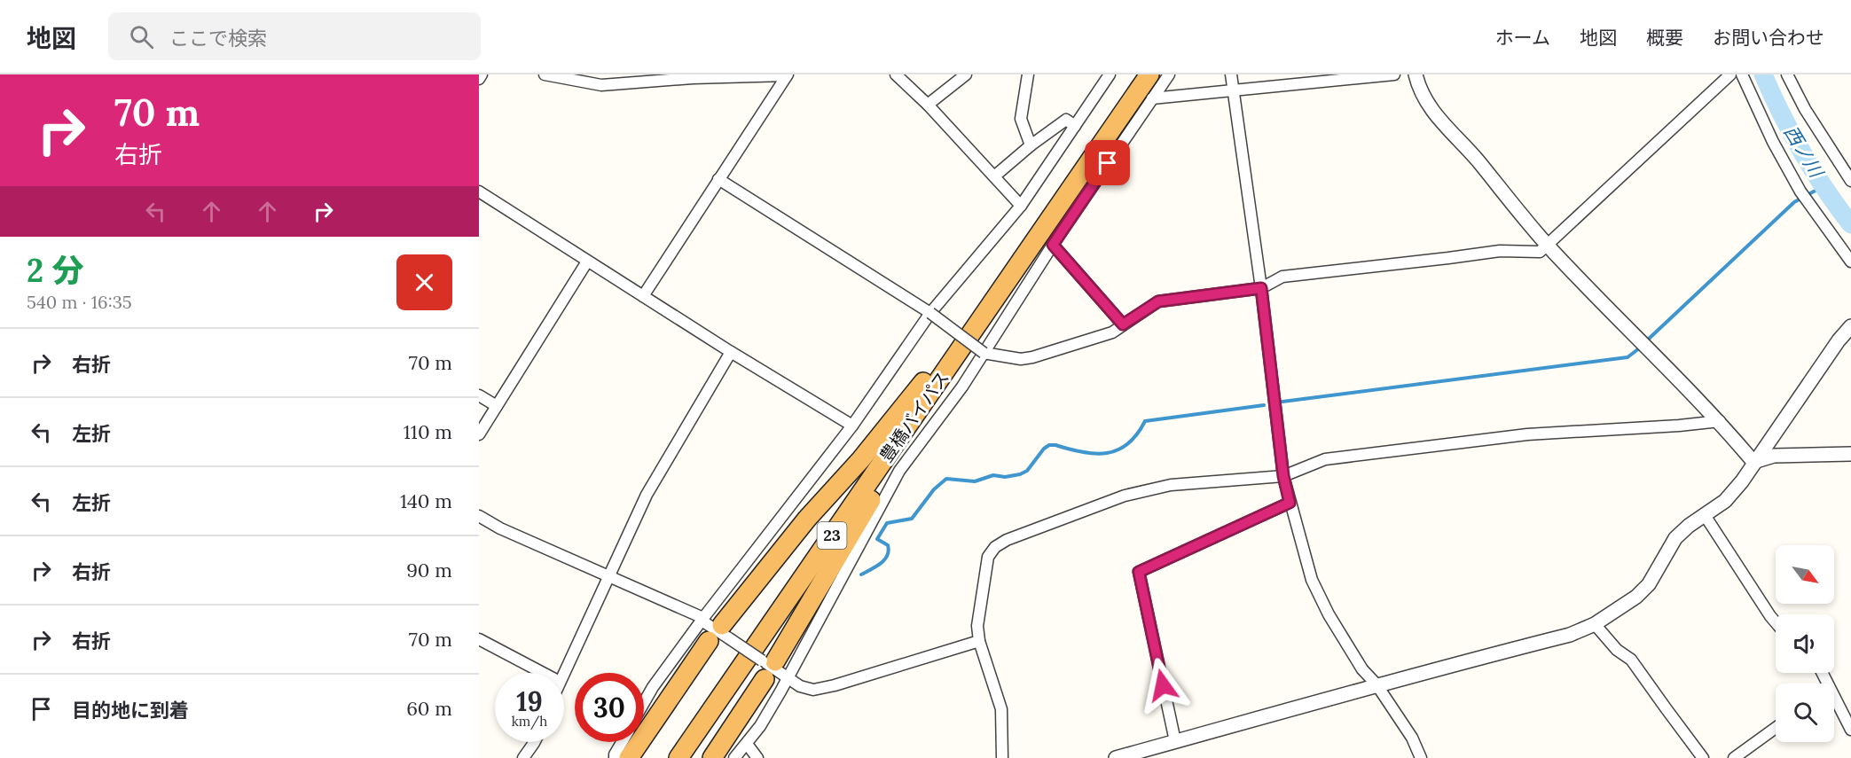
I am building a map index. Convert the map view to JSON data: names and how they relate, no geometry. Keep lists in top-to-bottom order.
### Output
{
  "streets": {
    "highway": ["豊橋バイパス", "23"]
  },
  "crossings": [
    ["豊橋バイパス", "23"]
  ],
  "water": ["西ノ川"],
  "north": "bottom right",
  "page": {
    "header": "地図",
    "search": "ここで検索",
    "nav": [
      "ホーム",
      "地図",
      "概要",
      "お問い合わせ"
    ],
    "turn": ["70 m", "右折"],
    "heading": ["2 分", "540 m · 16:35"],
    "list": [
      {
        "name": "右折",
        "value": "70 m"
      },
      {
        "name": "左折",
        "value": "110 m"
      },
      {
        "name": "左折",
        "value": "140 m"
      },
      {
        "name": "右折",
        "value": "90 m"
      },
      {
        "name": "右折",
        "value": "70 m"
      },
      {
        "name": "目的地に到着",
        "value": "60 m"
      }
    ],
    "speed": "19 km/h",
    "limit": "30"
  }
}
